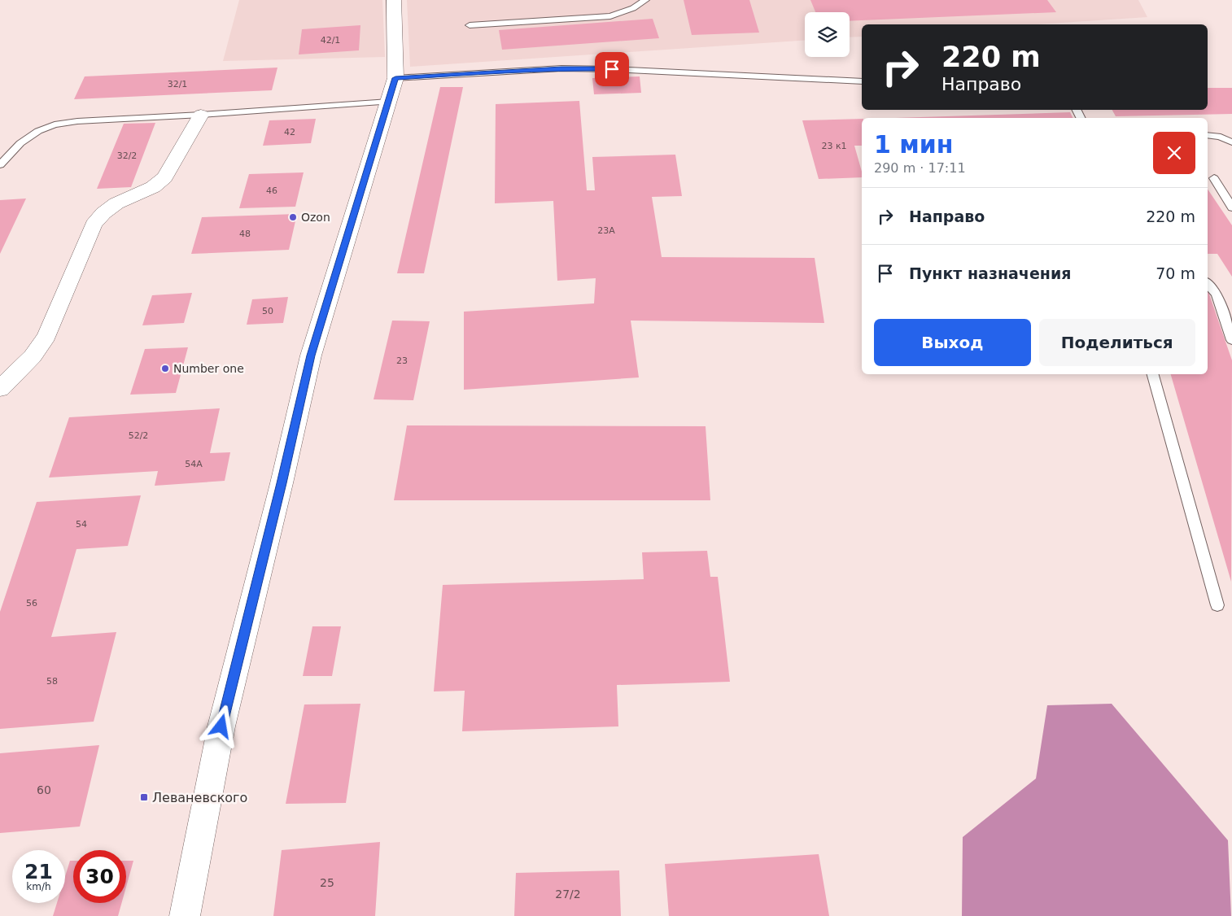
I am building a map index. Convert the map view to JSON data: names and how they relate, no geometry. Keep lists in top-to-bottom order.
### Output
{
  "places": {
    "other": ["Ozon", "Number one"],
    "transit": ["Леваневского"]
  },
  "house_numbers": [
    "42/1",
    "32/1",
    "42",
    "23 к1",
    "32/2",
    "46",
    "23А",
    "48",
    "50",
    "23",
    "52/2",
    "54А",
    "54",
    "56",
    "58",
    "60",
    "25",
    "27/2"
  ],
  "page": {
    "turn": ["220 m", "Направо"],
    "heading": ["1 мин", "290 m · 17:11"],
    "list": [
      {
        "name": "Направо",
        "value": "220 m"
      },
      {
        "name": "Пункт назначения",
        "value": "70 m"
      }
    ],
    "buttons": ["Выход", "Поделиться"],
    "speed": "21 km/h",
    "limit": "30"
  }
}
